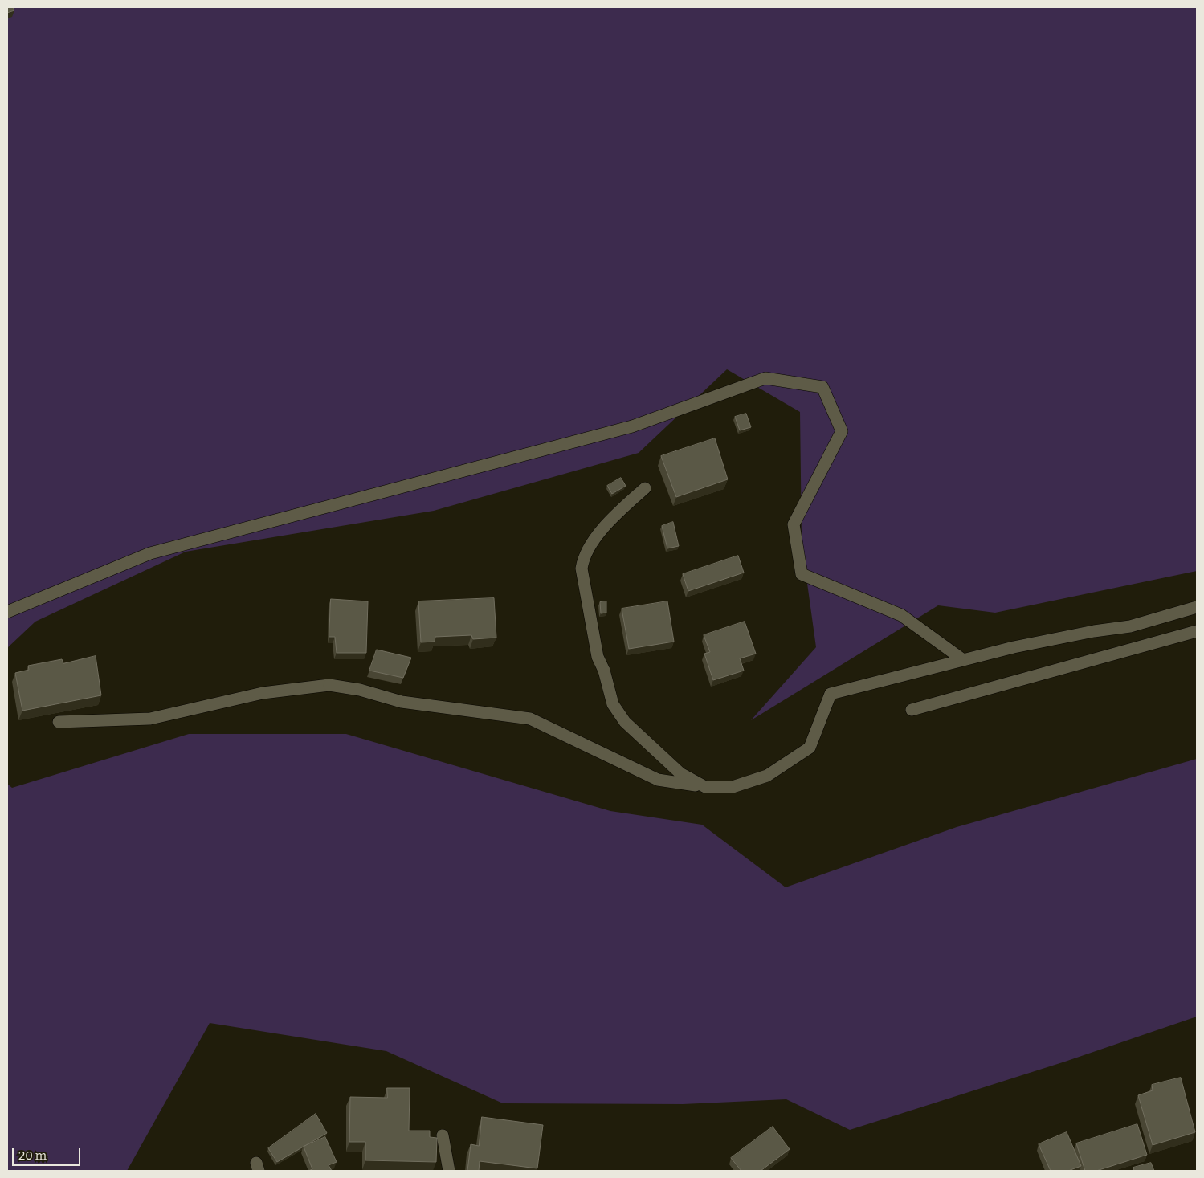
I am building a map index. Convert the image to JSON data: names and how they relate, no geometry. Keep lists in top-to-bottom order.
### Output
{
  "scale_bar": "20 m"
}
